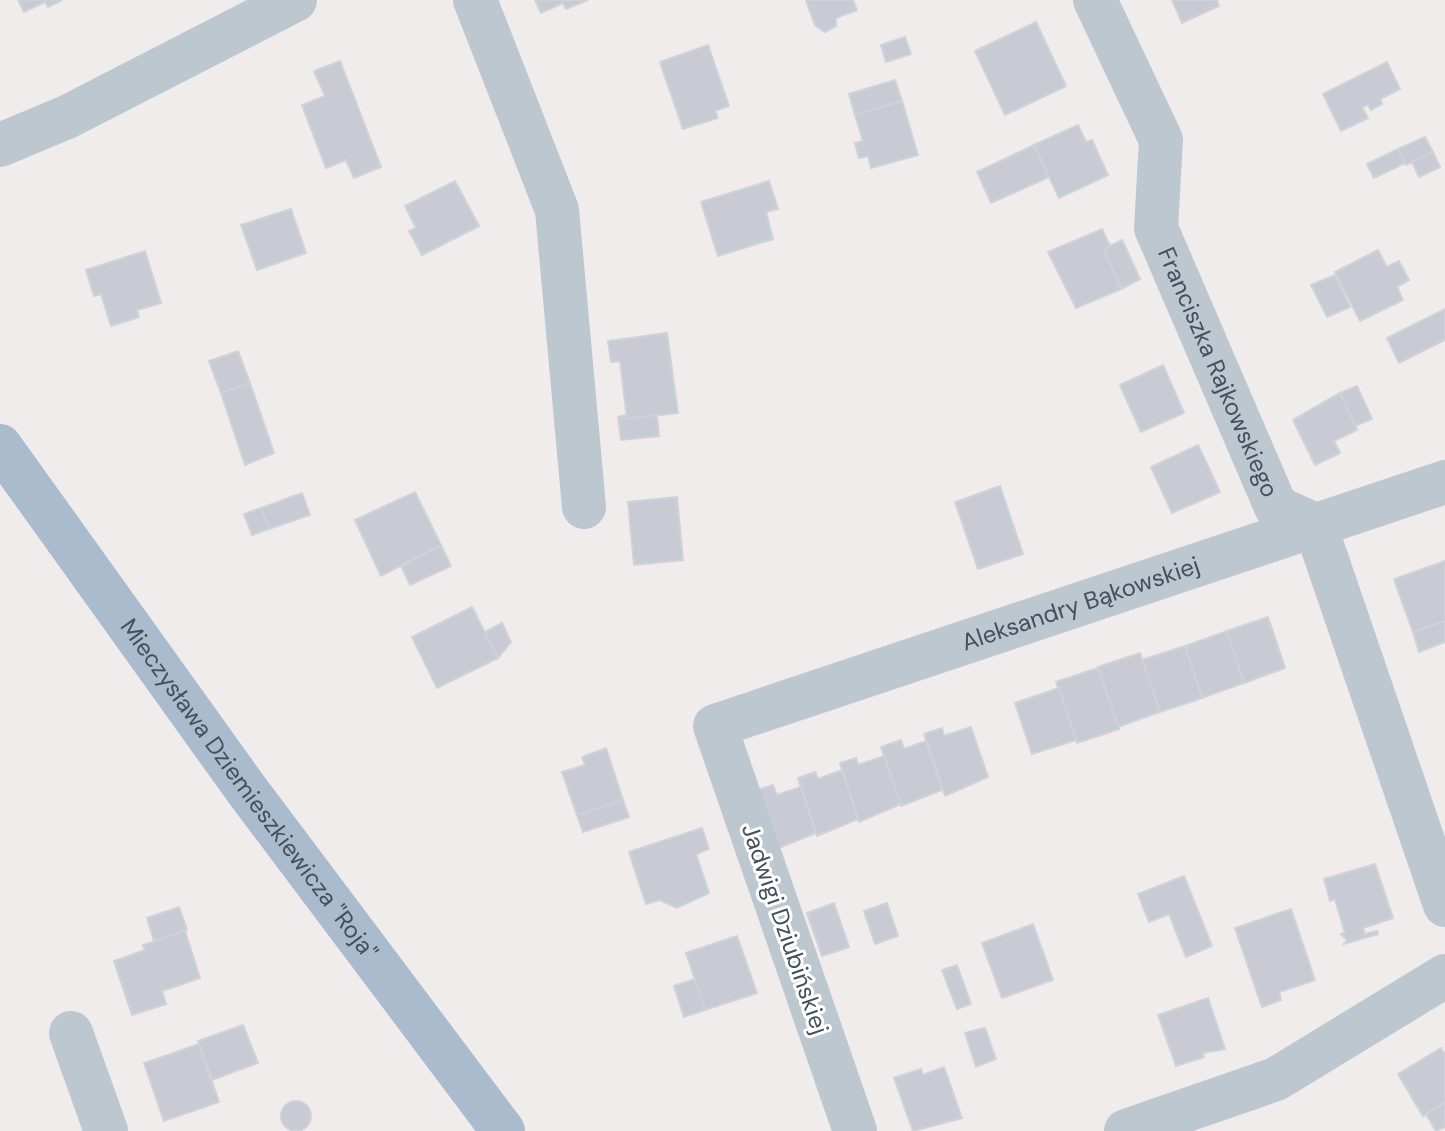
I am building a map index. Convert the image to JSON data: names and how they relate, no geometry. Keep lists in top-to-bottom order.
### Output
{
  "streets": {
    "main road": ["Mieczysława Dziemieszkiewicza \"Roja\""],
    "street": ["Franciszka Rajkowskiego", "Aleksandry Bąkowskiej", "Jadwigi Dziubińskiej"]
  },
  "crossings": [
    ["Franciszka Rajkowskiego", "Aleksandry Bąkowskiej"],
    ["Aleksandry Bąkowskiej", "Jadwigi Dziubińskiej"]
  ]
}
